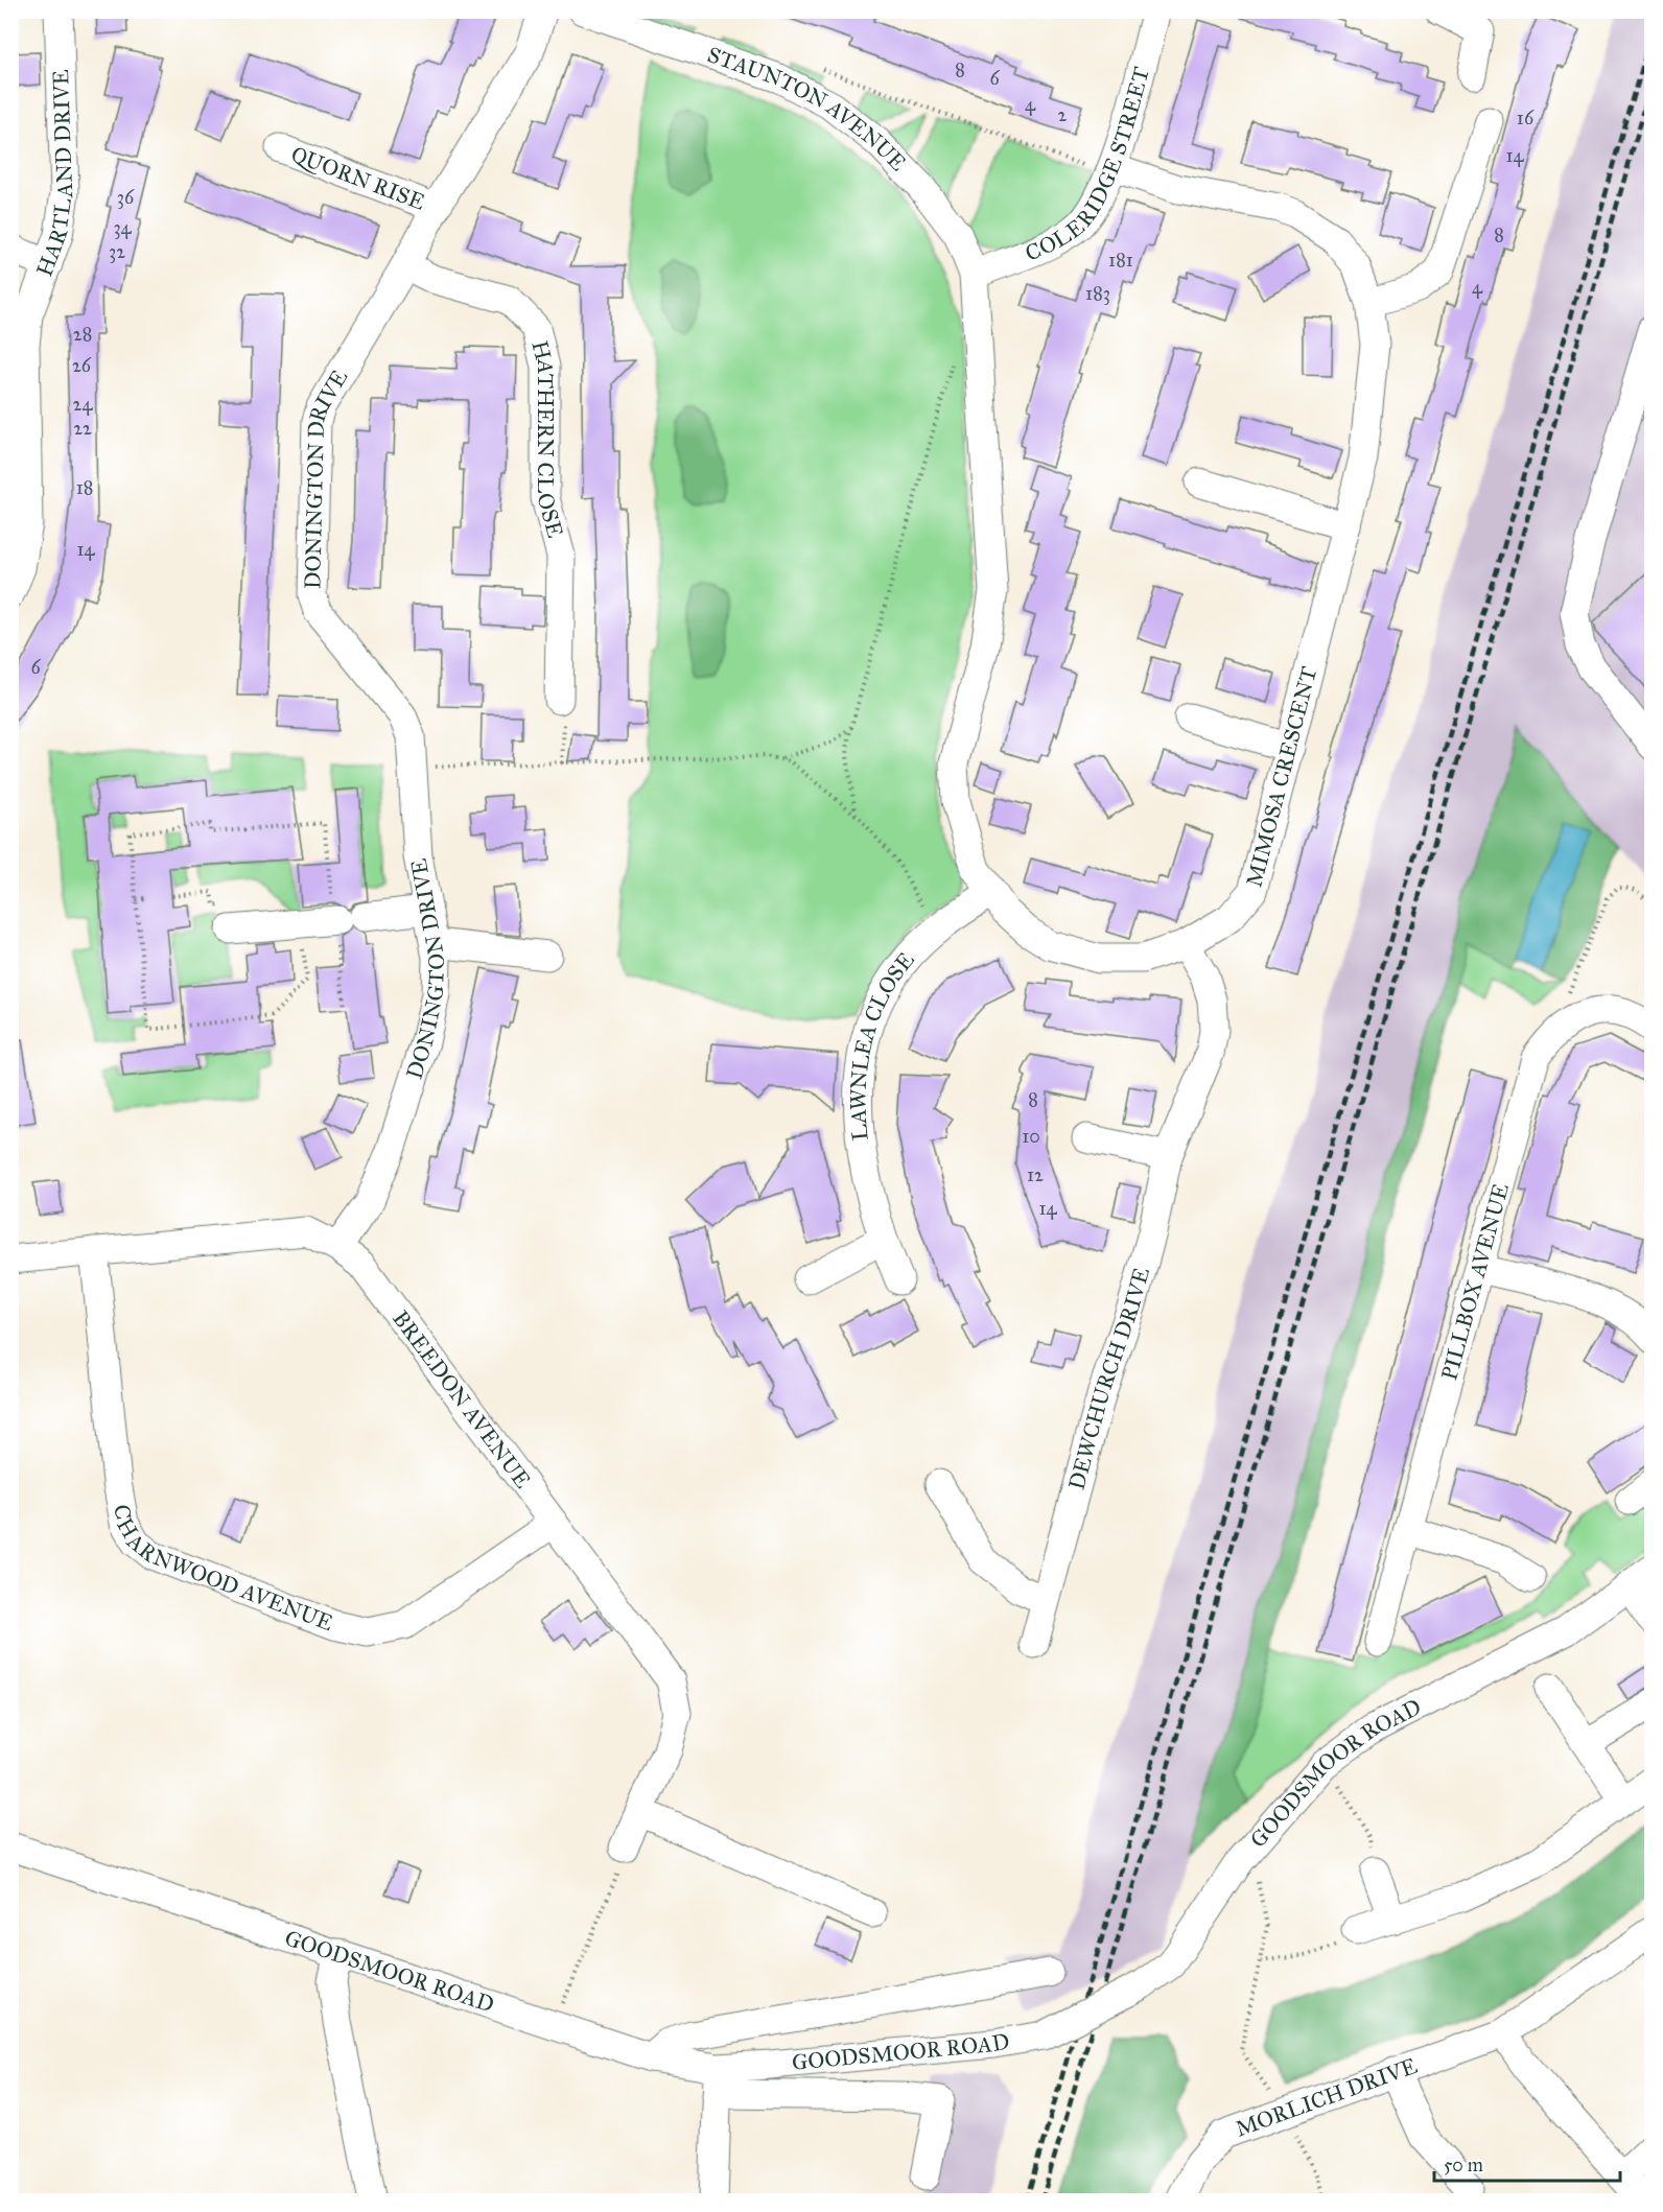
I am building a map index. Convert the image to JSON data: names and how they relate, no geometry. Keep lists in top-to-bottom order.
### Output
{
  "streets": {
    "street": [
      "STAUNTON AVENUE",
      "COLERIDGE STREET",
      "HARTLAND DRIVE",
      "QUORN RISE",
      "HATHERN CLOSE",
      "DONINGTON DRIVE",
      "MIMOSA CRESCENT",
      "LAWNLEA CLOSE",
      "PILLBOX AVENUE",
      "DEWCHURCH DRIVE",
      "BREEDON AVENUE",
      "CHARNWOOD AVENUE",
      "GOODSMOOR ROAD",
      "MORLICH DRIVE"
    ]
  },
  "crossings": [
    ["STAUNTON AVENUE", "COLERIDGE STREET"],
    ["STAUNTON AVENUE", "MIMOSA CRESCENT"],
    ["COLERIDGE STREET", "MIMOSA CRESCENT"],
    ["QUORN RISE", "DONINGTON DRIVE"],
    ["HATHERN CLOSE", "DONINGTON DRIVE"],
    ["DONINGTON DRIVE", "BREEDON AVENUE"],
    ["MIMOSA CRESCENT", "LAWNLEA CLOSE"],
    ["MIMOSA CRESCENT", "DEWCHURCH DRIVE"],
    ["BREEDON AVENUE", "CHARNWOOD AVENUE"]
  ],
  "house_numbers": [
    "8",
    "6",
    "4",
    "2",
    "16",
    "14",
    "36",
    "34",
    "8",
    "32",
    "181",
    "4",
    "183",
    "28",
    "26",
    "24",
    "22",
    "18",
    "14",
    "6",
    "8",
    "10",
    "12",
    "14"
  ],
  "scale_bar": "50 m"
}
